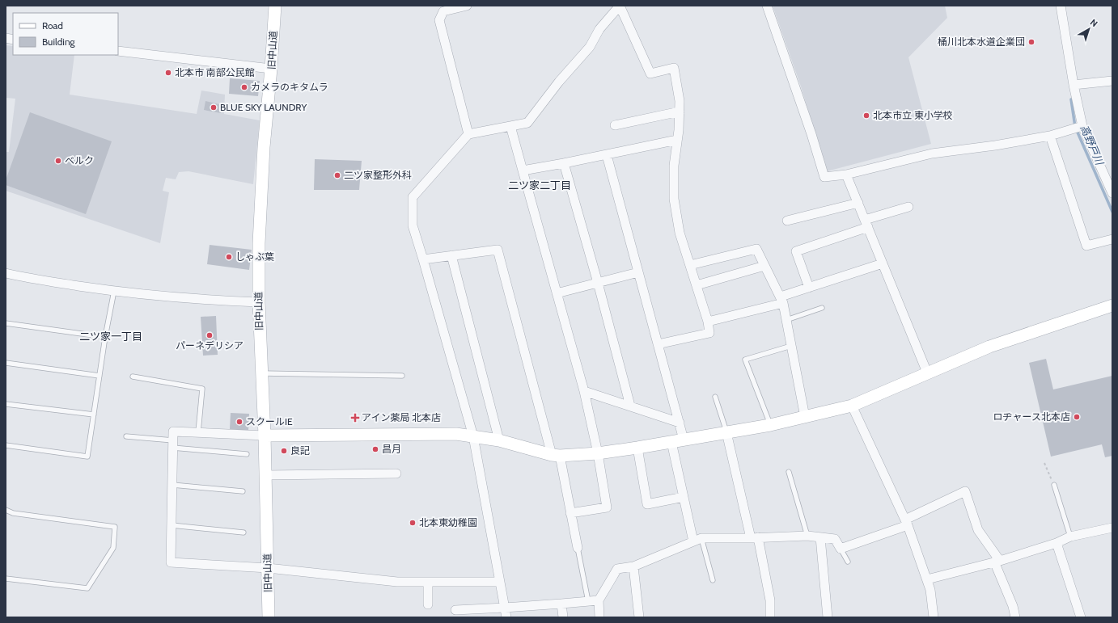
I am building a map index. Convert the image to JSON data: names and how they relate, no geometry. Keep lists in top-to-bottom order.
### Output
{
  "streets": {
    "street": ["旧中山道"]
  },
  "districts": ["二ツ家二丁目", "二ツ家一丁目"],
  "water": ["高野戸川"],
  "places": {
    "other": [
      "桶川北本水道企業団",
      "北本市 南部公民館",
      "カメラのキタムラ",
      "BLUE SKY LAUNDRY",
      "北本市立 東小学校",
      "ベルク",
      "二ツ家整形外科",
      "しゃぶ葉",
      "パーネデリシア",
      "ロヂャース北本店",
      "スクールIE",
      "昌月",
      "良記",
      "北本東幼稚園"
    ],
    "health": ["アイン薬局 北本店"]
  },
  "legend": ["Road", "Building"],
  "north": "top right"
}
